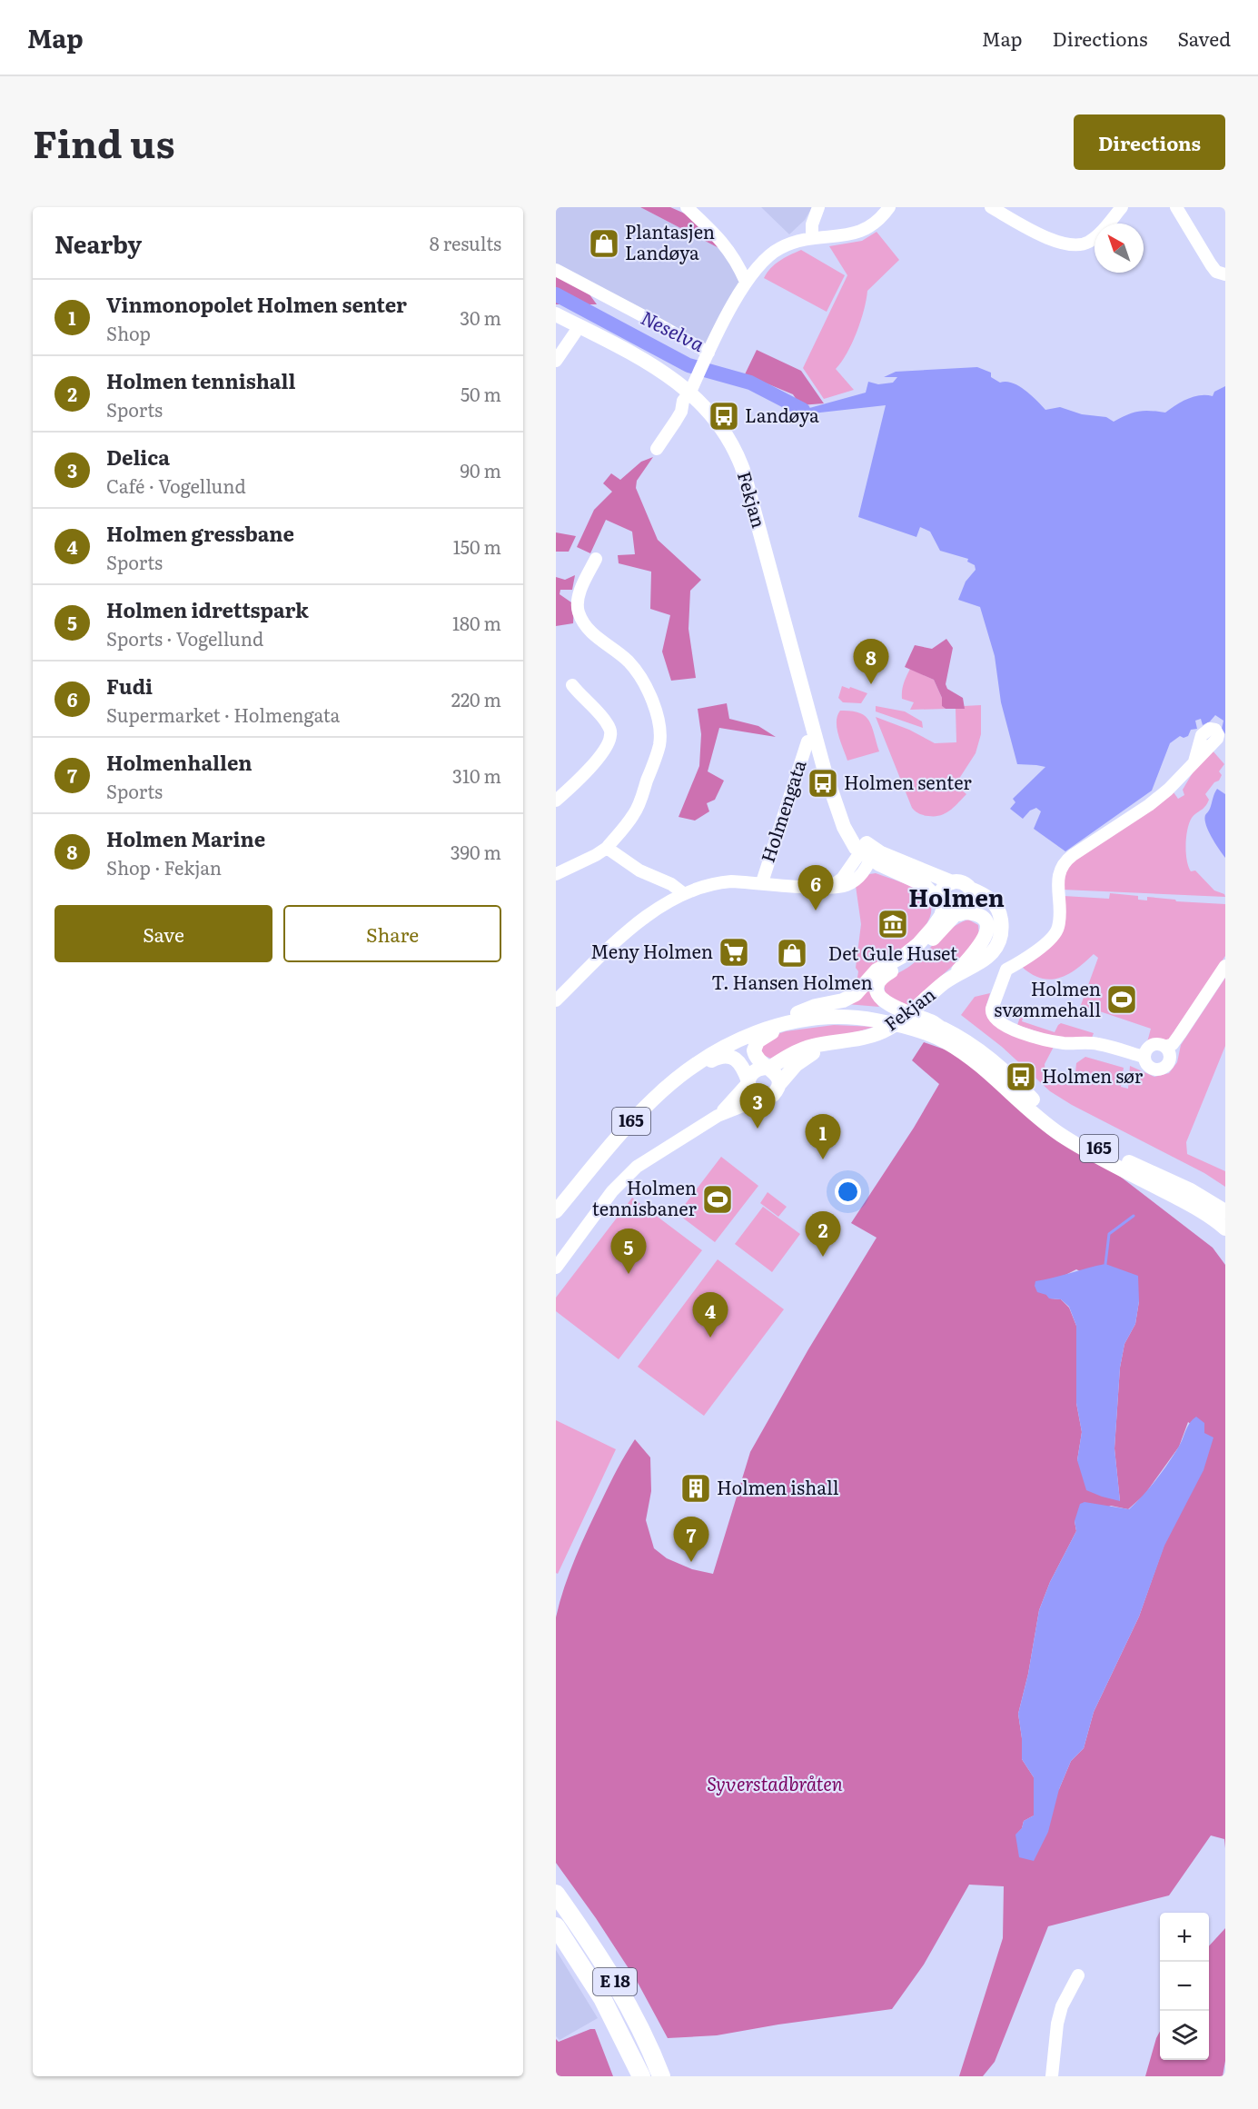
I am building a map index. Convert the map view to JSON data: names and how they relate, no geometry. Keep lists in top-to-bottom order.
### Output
{
  "streets": {
    "highway": ["E 18"],
    "main road": ["Fekjan", "165"],
    "street": ["Holmengata"]
  },
  "crossings": [
    ["Fekjan", "Holmengata"],
    ["Fekjan", "165"]
  ],
  "districts": ["Holmen"],
  "water": ["Neselva"],
  "parks": ["Syverstadbråten"],
  "places": {
    "shop": ["Plantasjen Landøya", "T. Hansen Holmen"],
    "bus stop": ["Landøya", "Holmen senter", "Holmen sør"],
    "museum": ["Det Gule Huset"],
    "supermarket": ["Meny Holmen"],
    "sports": ["Holmen svømmehall", "Holmen tennisbaner"],
    "building": ["Holmen ishall"]
  },
  "north": "top left",
  "page": {
    "header": "Map",
    "nav": ["Map", "Directions", "Saved"],
    "title": "Find us",
    "buttons": [
      "Directions",
      ["Save", "Share"]
    ],
    "heading": ["Nearby", "8 results"],
    "list": [
      {
        "mark": "1",
        "name": "Vinmonopolet Holmen senter",
        "note": "Shop",
        "value": "30 m"
      },
      {
        "mark": "2",
        "name": "Holmen tennishall",
        "note": "Sports",
        "value": "50 m"
      },
      {
        "mark": "3",
        "name": "Delica",
        "note": "Café · Vogellund",
        "value": "90 m"
      },
      {
        "mark": "4",
        "name": "Holmen gressbane",
        "note": "Sports",
        "value": "150 m"
      },
      {
        "mark": "5",
        "name": "Holmen idrettspark",
        "note": "Sports · Vogellund",
        "value": "180 m"
      },
      {
        "mark": "6",
        "name": "Fudi",
        "note": "Supermarket · Holmengata",
        "value": "220 m"
      },
      {
        "mark": "7",
        "name": "Holmenhallen",
        "note": "Sports",
        "value": "310 m"
      },
      {
        "mark": "8",
        "name": "Holmen Marine",
        "note": "Shop · Fekjan",
        "value": "390 m"
      }
    ],
    "pins": [
      "8",
      "6",
      "3",
      "1",
      "2",
      "5",
      "4",
      "7"
    ],
    "map_buttons": ["+", "−"]
  }
}
